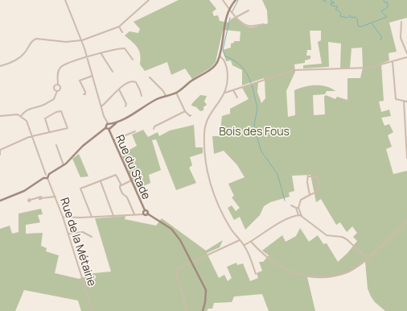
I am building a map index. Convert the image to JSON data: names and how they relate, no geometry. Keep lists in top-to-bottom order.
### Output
{
  "streets": {
    "main road": ["Rue du Stade"],
    "street": ["Rue de la Métairie"]
  },
  "parks": ["Bois des Fous"]
}
